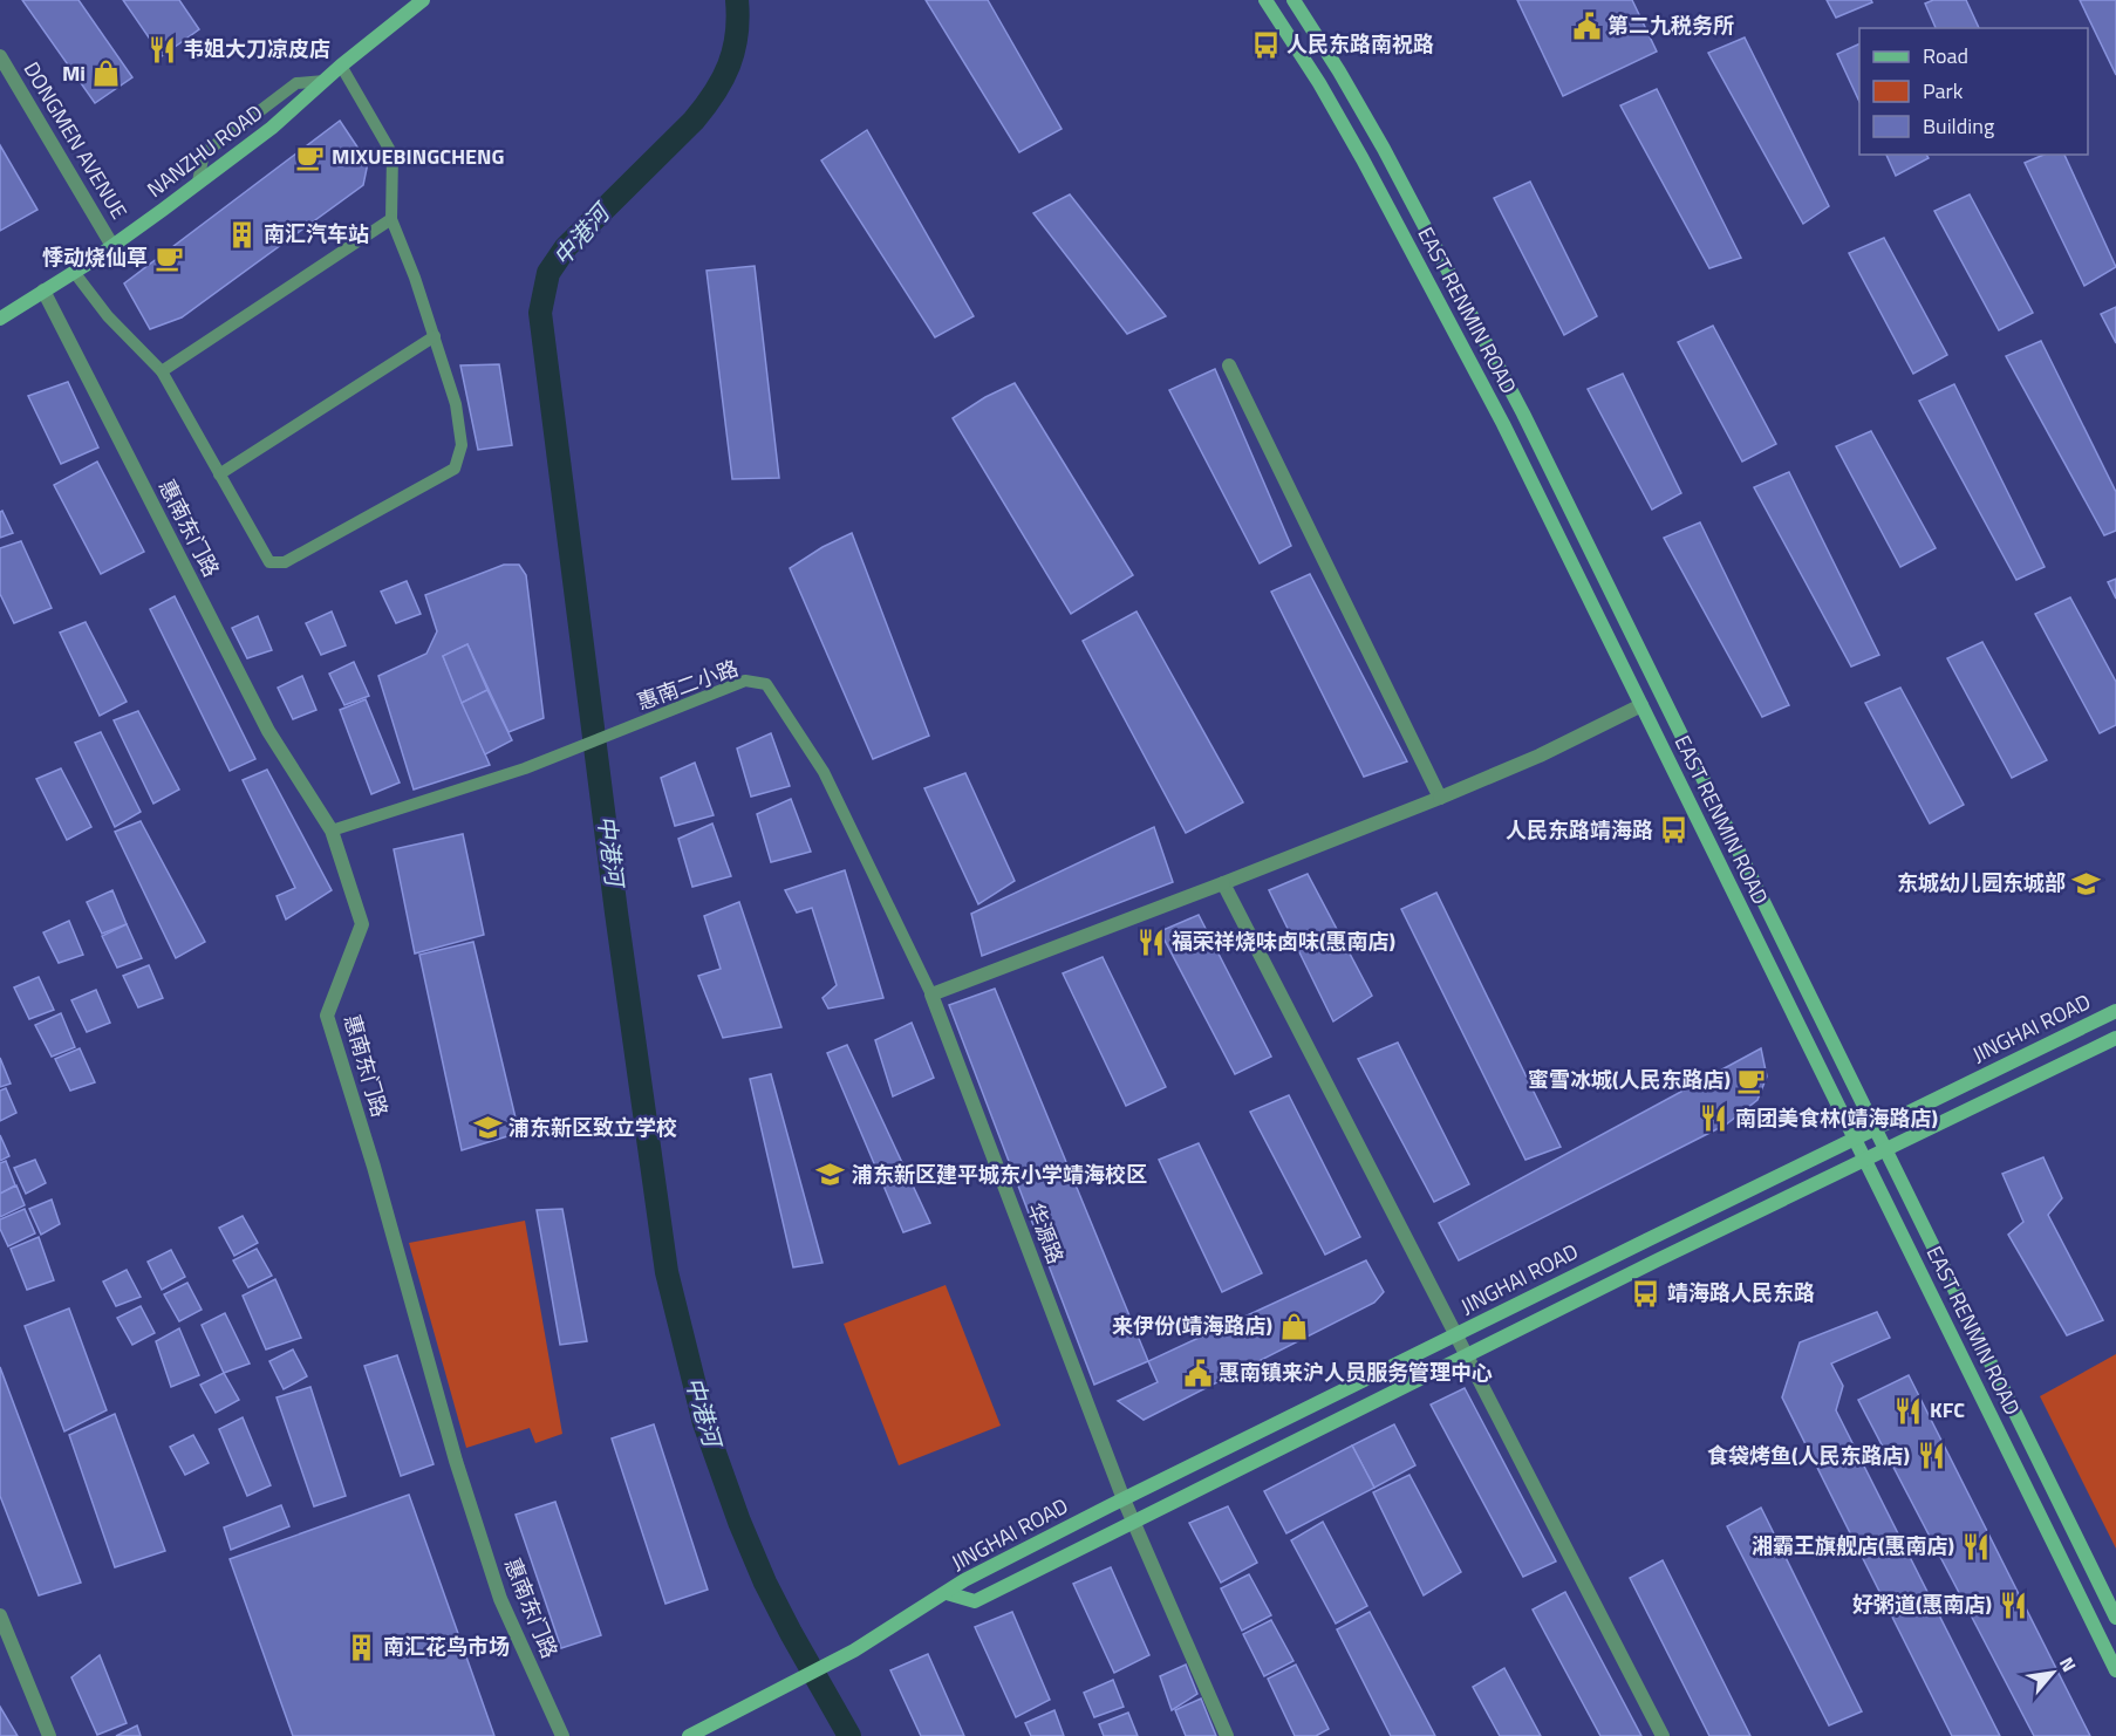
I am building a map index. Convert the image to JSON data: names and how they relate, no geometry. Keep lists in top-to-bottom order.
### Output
{
  "streets": {
    "street": [
      "DONGMEN AVENUE",
      "NANZHU ROAD",
      "EAST RENMIN ROAD",
      "惠南东门路",
      "JINGHAI ROAD",
      "华源路"
    ],
    "lane": ["惠南二小路"]
  },
  "crossings": [
    ["DONGMEN AVENUE", "NANZHU ROAD"],
    ["NANZHU ROAD", "惠南东门路"],
    ["EAST RENMIN ROAD", "JINGHAI ROAD"],
    ["惠南东门路", "惠南二小路"],
    ["惠南二小路", "华源路"],
    ["JINGHAI ROAD", "华源路"]
  ],
  "water": ["中港河"],
  "places": {
    "public building": ["第二九税务所", "惠南镇来沪人员服务管理中心"],
    "bus stop": ["人民东路南祝路", "人民东路靖海路", "靖海路人民东路"],
    "restaurant": [
      "韦姐大刀凉皮店",
      "福荣祥烧味卤味(惠南店)",
      "南团美食林(靖海路店)",
      "KFC",
      "食袋烤鱼(人民东路店)",
      "湘霸王旗舰店(惠南店)",
      "好粥道(惠南店)"
    ],
    "shop": ["Mi", "来伊份(靖海路店)"],
    "cafe": ["MIXUEBINGCHENG", "悸动烧仙草", "蜜雪冰城(人民东路店)"],
    "building": ["南汇汽车站", "南汇花鸟市场"],
    "school or university": ["东城幼儿园东城部", "浦东新区致立学校", "浦东新区建平城东小学靖海校区"]
  },
  "legend": ["Road", "Park", "Building"],
  "north": "top right"
}
